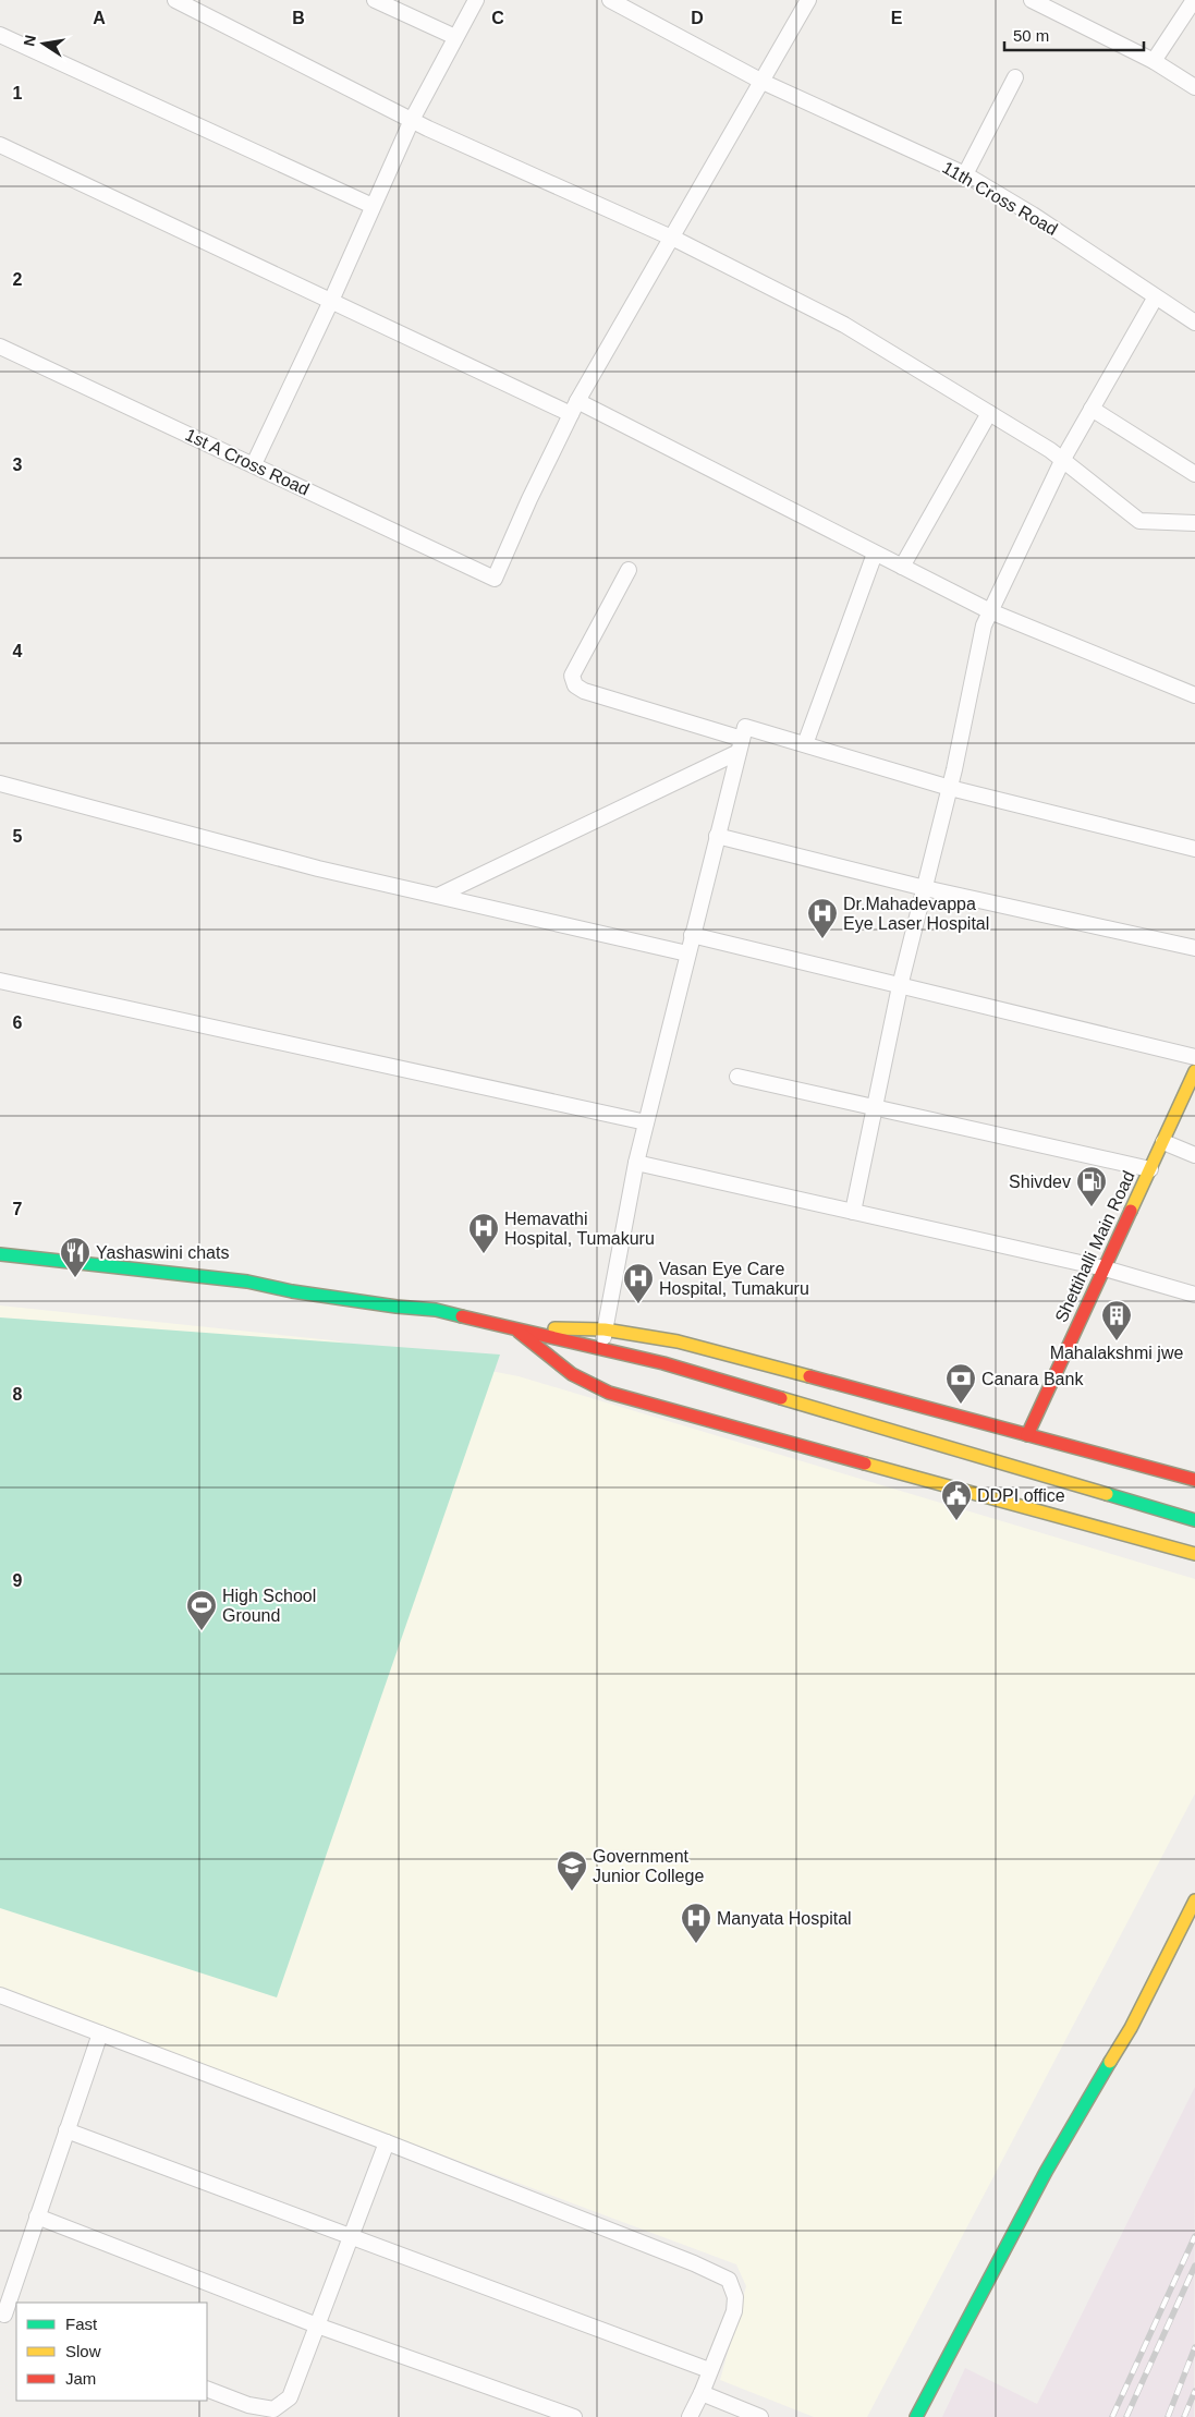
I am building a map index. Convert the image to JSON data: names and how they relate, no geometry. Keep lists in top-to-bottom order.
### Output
{
  "streets": {
    "street": ["11th Cross Road", "1st A Cross Road", "Shettihalli Main Road"]
  },
  "places": {
    "hospital": [
      "Dr.Mahadevappa Eye Laser Hospital",
      "Hemavathi Hospital, Tumakuru",
      "Vasan Eye Care Hospital, Tumakuru",
      "Manyata Hospital"
    ],
    "fuel station": ["Shivdev"],
    "restaurant": ["Yashaswini chats"],
    "building": ["Mahalakshmi jwe"],
    "bank": ["Canara Bank"],
    "public building": ["DDPI office"],
    "sports": ["High School Ground"],
    "school or university": ["Government Junior College"]
  },
  "legend": ["Fast", "Slow", "Jam"],
  "scale_bar": "50 m",
  "north": "left",
  "grid": {
    "columns": [
      "A",
      "B",
      "C",
      "D",
      "E"
    ],
    "rows": [
      "1",
      "2",
      "3",
      "4",
      "5",
      "6",
      "7",
      "8",
      "9"
    ]
  }
}
